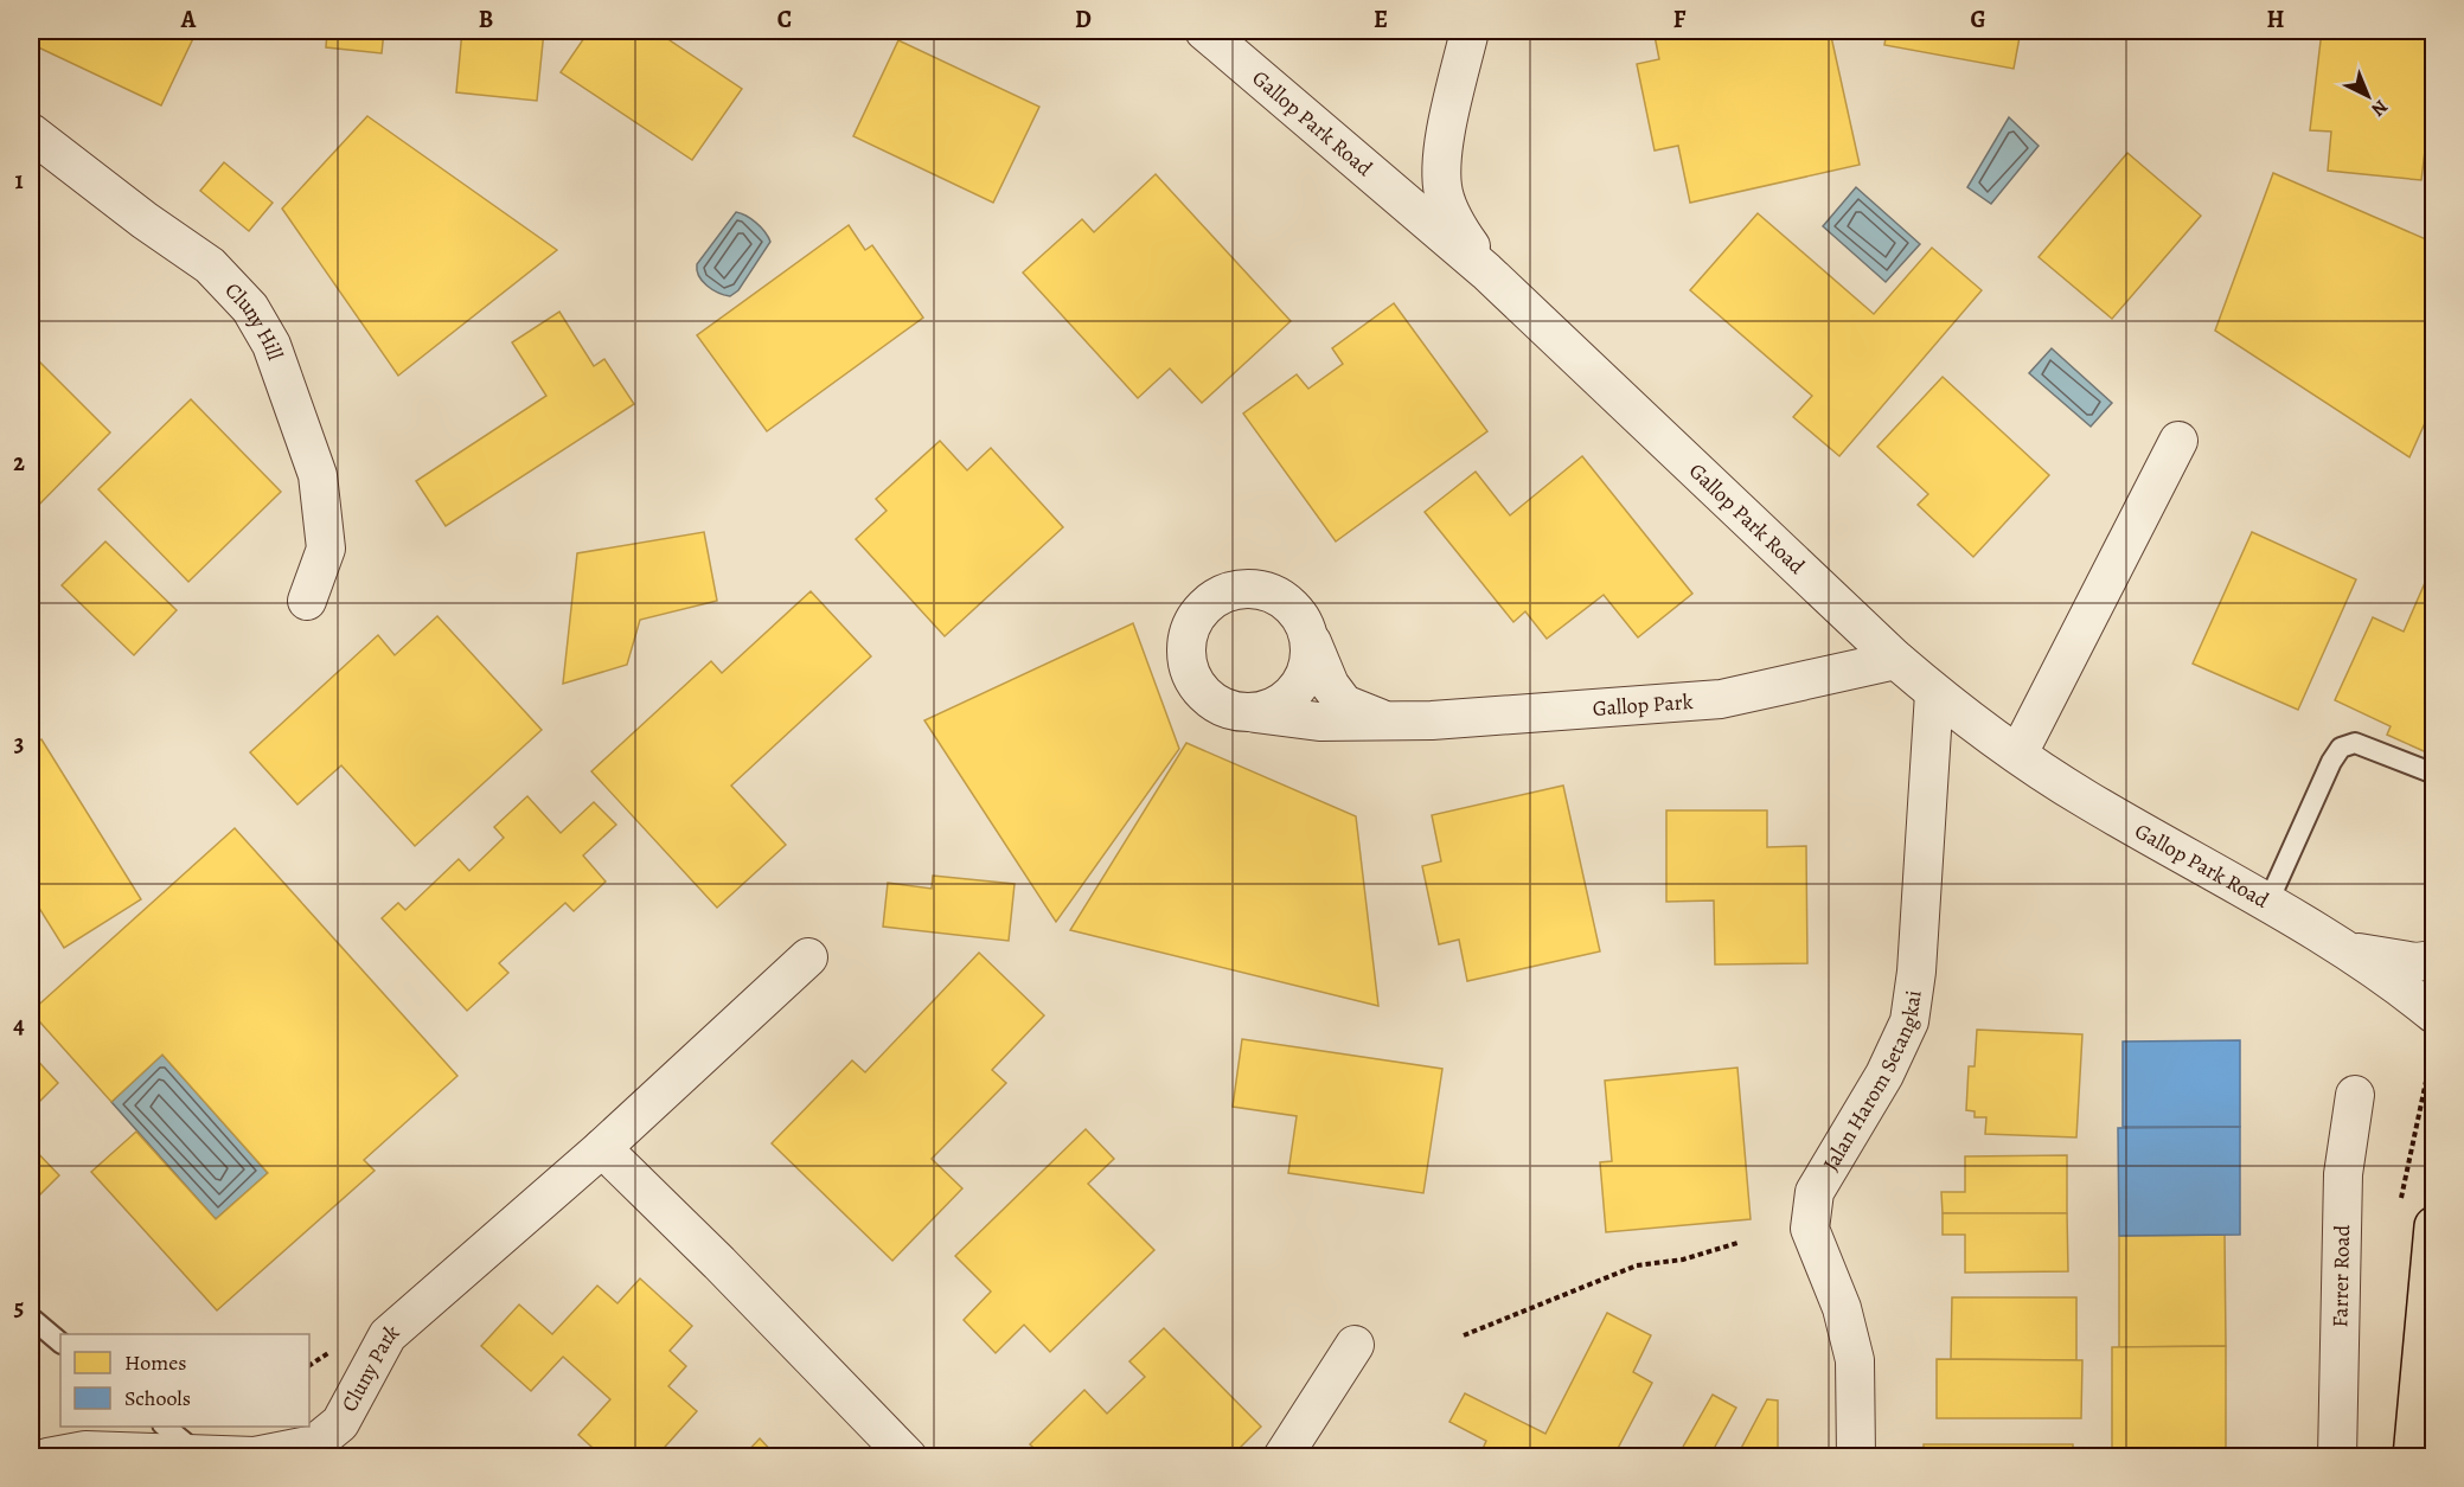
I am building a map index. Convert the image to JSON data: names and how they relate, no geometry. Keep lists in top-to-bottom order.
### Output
{
  "streets": {
    "street": [
      "Gallop Park Road",
      "Cluny Hill",
      "Gallop Park",
      "Jalan Harom Setangkai",
      "Farrer Road",
      "Cluny Park"
    ]
  },
  "crossings": [
    ["Gallop Park Road", "Gallop Park"],
    ["Gallop Park Road", "Jalan Harom Setangkai"]
  ],
  "legend": ["Homes", "Schools"],
  "north": "bottom right",
  "grid": {
    "columns": [
      "A",
      "B",
      "C",
      "D",
      "E",
      "F",
      "G",
      "H"
    ],
    "rows": [
      "1",
      "2",
      "3",
      "4",
      "5"
    ]
  }
}
